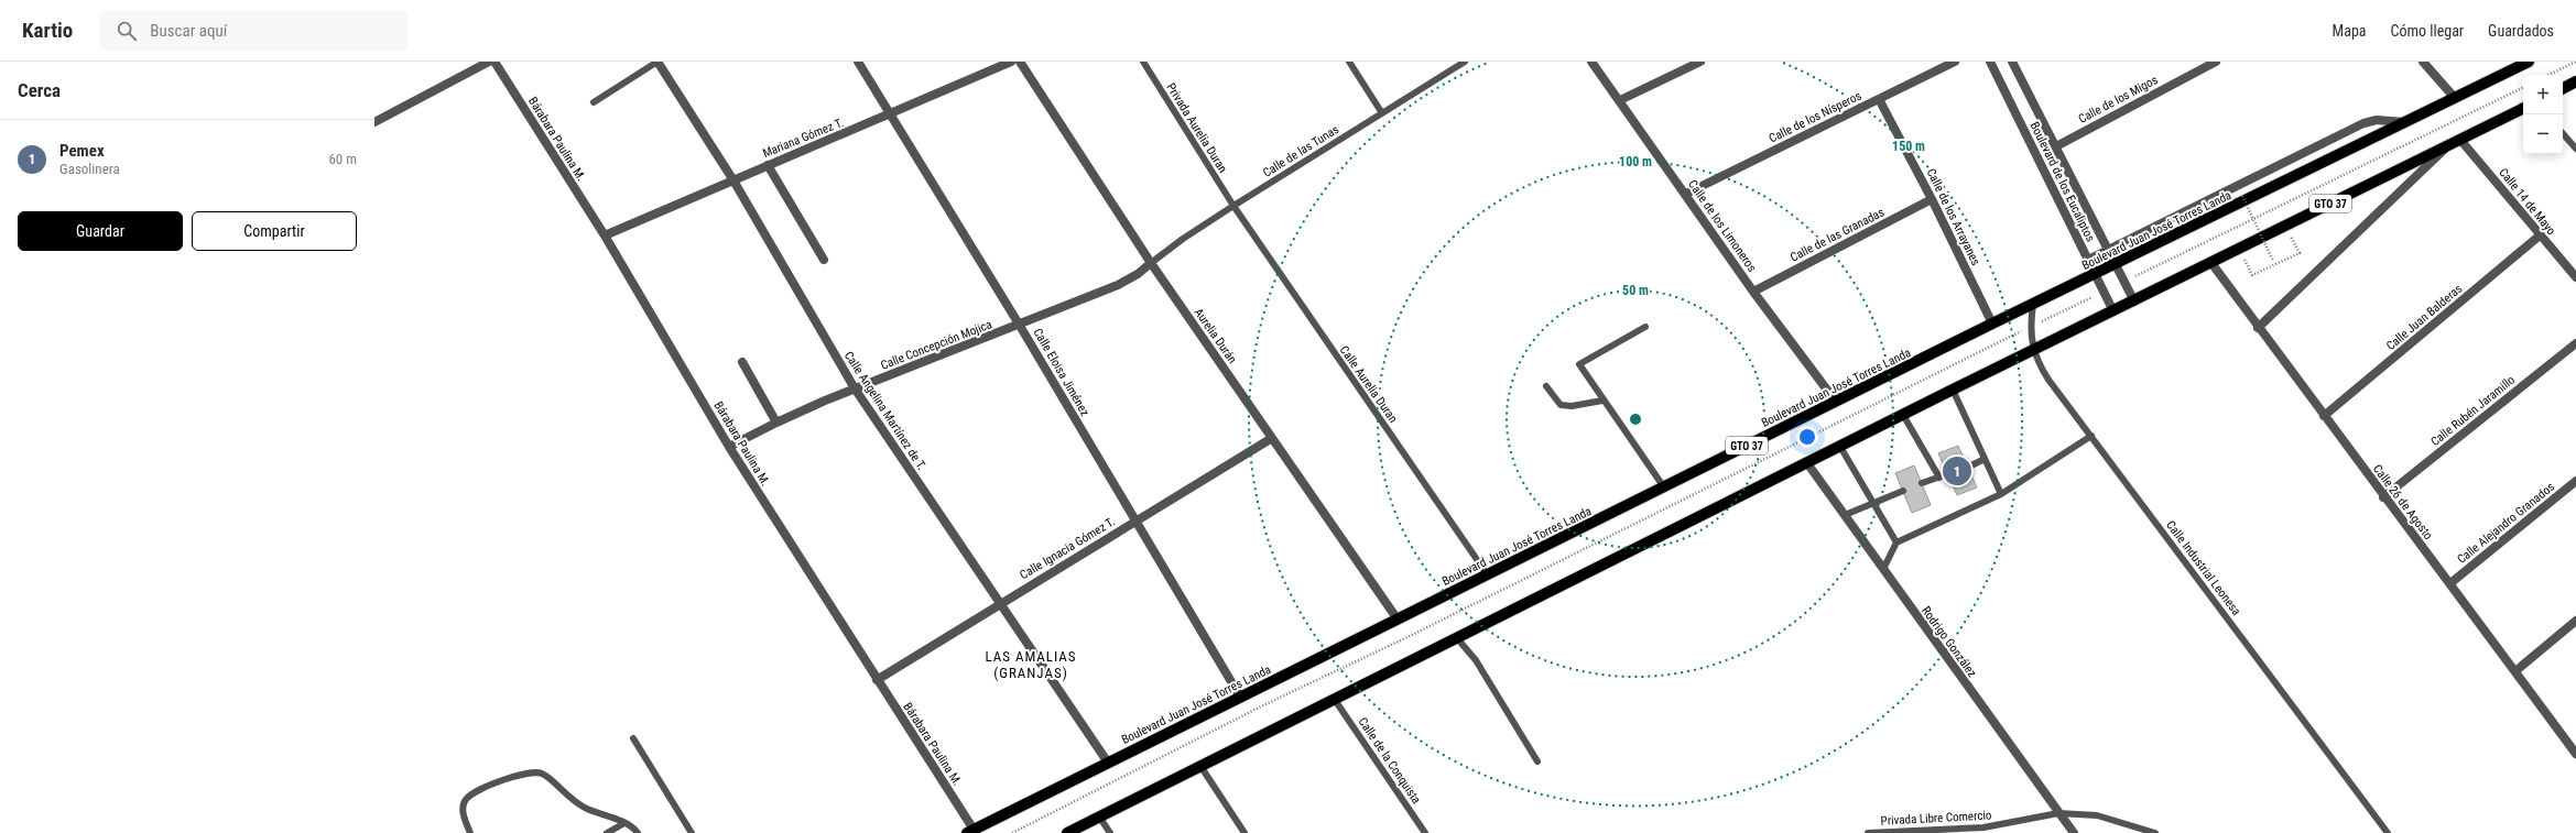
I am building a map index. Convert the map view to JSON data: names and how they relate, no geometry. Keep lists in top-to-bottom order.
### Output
{
  "streets": {
    "main road": ["GTO 37", "Boulevard Juan José Torres Landa"],
    "street": [
      "Calle de los Migos",
      "Calle de los Nísperos",
      "Mariana Gómez T.",
      "Bárabara Paulina M.",
      "Boulevard de los Eucaliptos",
      "Calle 14 de Mayo",
      "Calle de los Arrayanes",
      "Calle de los Limoneros",
      "Calle de las Granadas",
      "Calle Juan Balderas",
      "Aurelia Durán",
      "Calle Concepción Mojica",
      "Calle Eloisa Jiménez",
      "Calle Angelina Martínez de T.",
      "Calle Rubén Jaramillo",
      "Calle 26 de Agosto",
      "Calle Alejandro Granados",
      "Calle Ignacia Gómez T.",
      "Rodrigo González"
    ],
    "lane": [
      "Privada Aurelia Duran",
      "Calle de las Tunas",
      "Calle Aurelia Duran",
      "Calle Industrial Leonesa",
      "Calle de la Conquista",
      "Privada Libre Comercio"
    ]
  },
  "crossings": [
    ["Calle de los Migos", "Boulevard de los Eucaliptos"],
    ["Calle de los Nísperos", "Calle de los Arrayanes"],
    ["Calle de los Nísperos", "Calle de los Limoneros"],
    ["Privada Aurelia Duran", "Calle de las Tunas"],
    ["Privada Aurelia Duran", "Calle Aurelia Duran"],
    ["Mariana Gómez T.", "Bárabara Paulina M."],
    ["Mariana Gómez T.", "Calle Eloisa Jiménez"],
    ["Mariana Gómez T.", "Calle Angelina Martínez de T."],
    ["Bárabara Paulina M.", "Boulevard Juan José Torres Landa"],
    ["Bárabara Paulina M.", "Calle Concepción Mojica"],
    ["Bárabara Paulina M.", "Calle Ignacia Gómez T."],
    ["Calle de las Tunas", "Aurelia Durán"],
    ["Calle de las Tunas", "Calle Concepción Mojica"],
    ["Calle de las Tunas", "Calle Aurelia Duran"],
    ["Boulevard de los Eucaliptos", "GTO 37"],
    ["Boulevard de los Eucaliptos", "Boulevard Juan José Torres Landa"],
    ["Calle 14 de Mayo", "GTO 37"],
    ["Calle 14 de Mayo", "Calle Juan Balderas"],
    ["GTO 37", "Calle 26 de Agosto"],
    ["GTO 37", "Calle Industrial Leonesa"],
    ["GTO 37", "Rodrigo González"],
    ["GTO 37", "Calle de la Conquista"],
    ["Calle de los Arrayanes", "Boulevard Juan José Torres Landa"],
    ["Calle de los Arrayanes", "Calle de las Granadas"],
    ["Calle de los Limoneros", "Boulevard Juan José Torres Landa"],
    ["Calle de los Limoneros", "Calle de las Granadas"],
    ["Boulevard Juan José Torres Landa", "Aurelia Durán"],
    ["Boulevard Juan José Torres Landa", "Calle Eloisa Jiménez"],
    ["Boulevard Juan José Torres Landa", "Calle Aurelia Duran"],
    ["Boulevard Juan José Torres Landa", "Calle Angelina Martínez de T."],
    ["Boulevard Juan José Torres Landa", "Calle Industrial Leonesa"],
    ["Calle Juan Balderas", "Calle 26 de Agosto"],
    ["Aurelia Durán", "Calle Concepción Mojica"],
    ["Aurelia Durán", "Calle Ignacia Gómez T."],
    ["Calle Concepción Mojica", "Calle Eloisa Jiménez"],
    ["Calle Concepción Mojica", "Calle Angelina Martínez de T."],
    ["Calle Eloisa Jiménez", "Calle Ignacia Gómez T."],
    ["Calle Angelina Martínez de T.", "Calle Ignacia Gómez T."],
    ["Calle Rubén Jaramillo", "Calle 26 de Agosto"],
    ["Calle 26 de Agosto", "Calle Alejandro Granados"],
    ["Rodrigo González", "Privada Libre Comercio"]
  ],
  "districts": ["LAS AMALIAS (GRANJAS)"],
  "page": {
    "header": "Kartio",
    "search": "Buscar aquí",
    "nav": ["Mapa", "Cómo llegar", "Guardados"],
    "heading": "Cerca",
    "map_buttons": ["+", "−"],
    "list": [
      {
        "mark": "1",
        "name": "Pemex",
        "note": "Gasolinera",
        "value": "60 m"
      }
    ],
    "buttons": ["Guardar", "Compartir"],
    "pins": "1"
  },
  "rings": ["150 m", "100 m", "50 m"]
}
